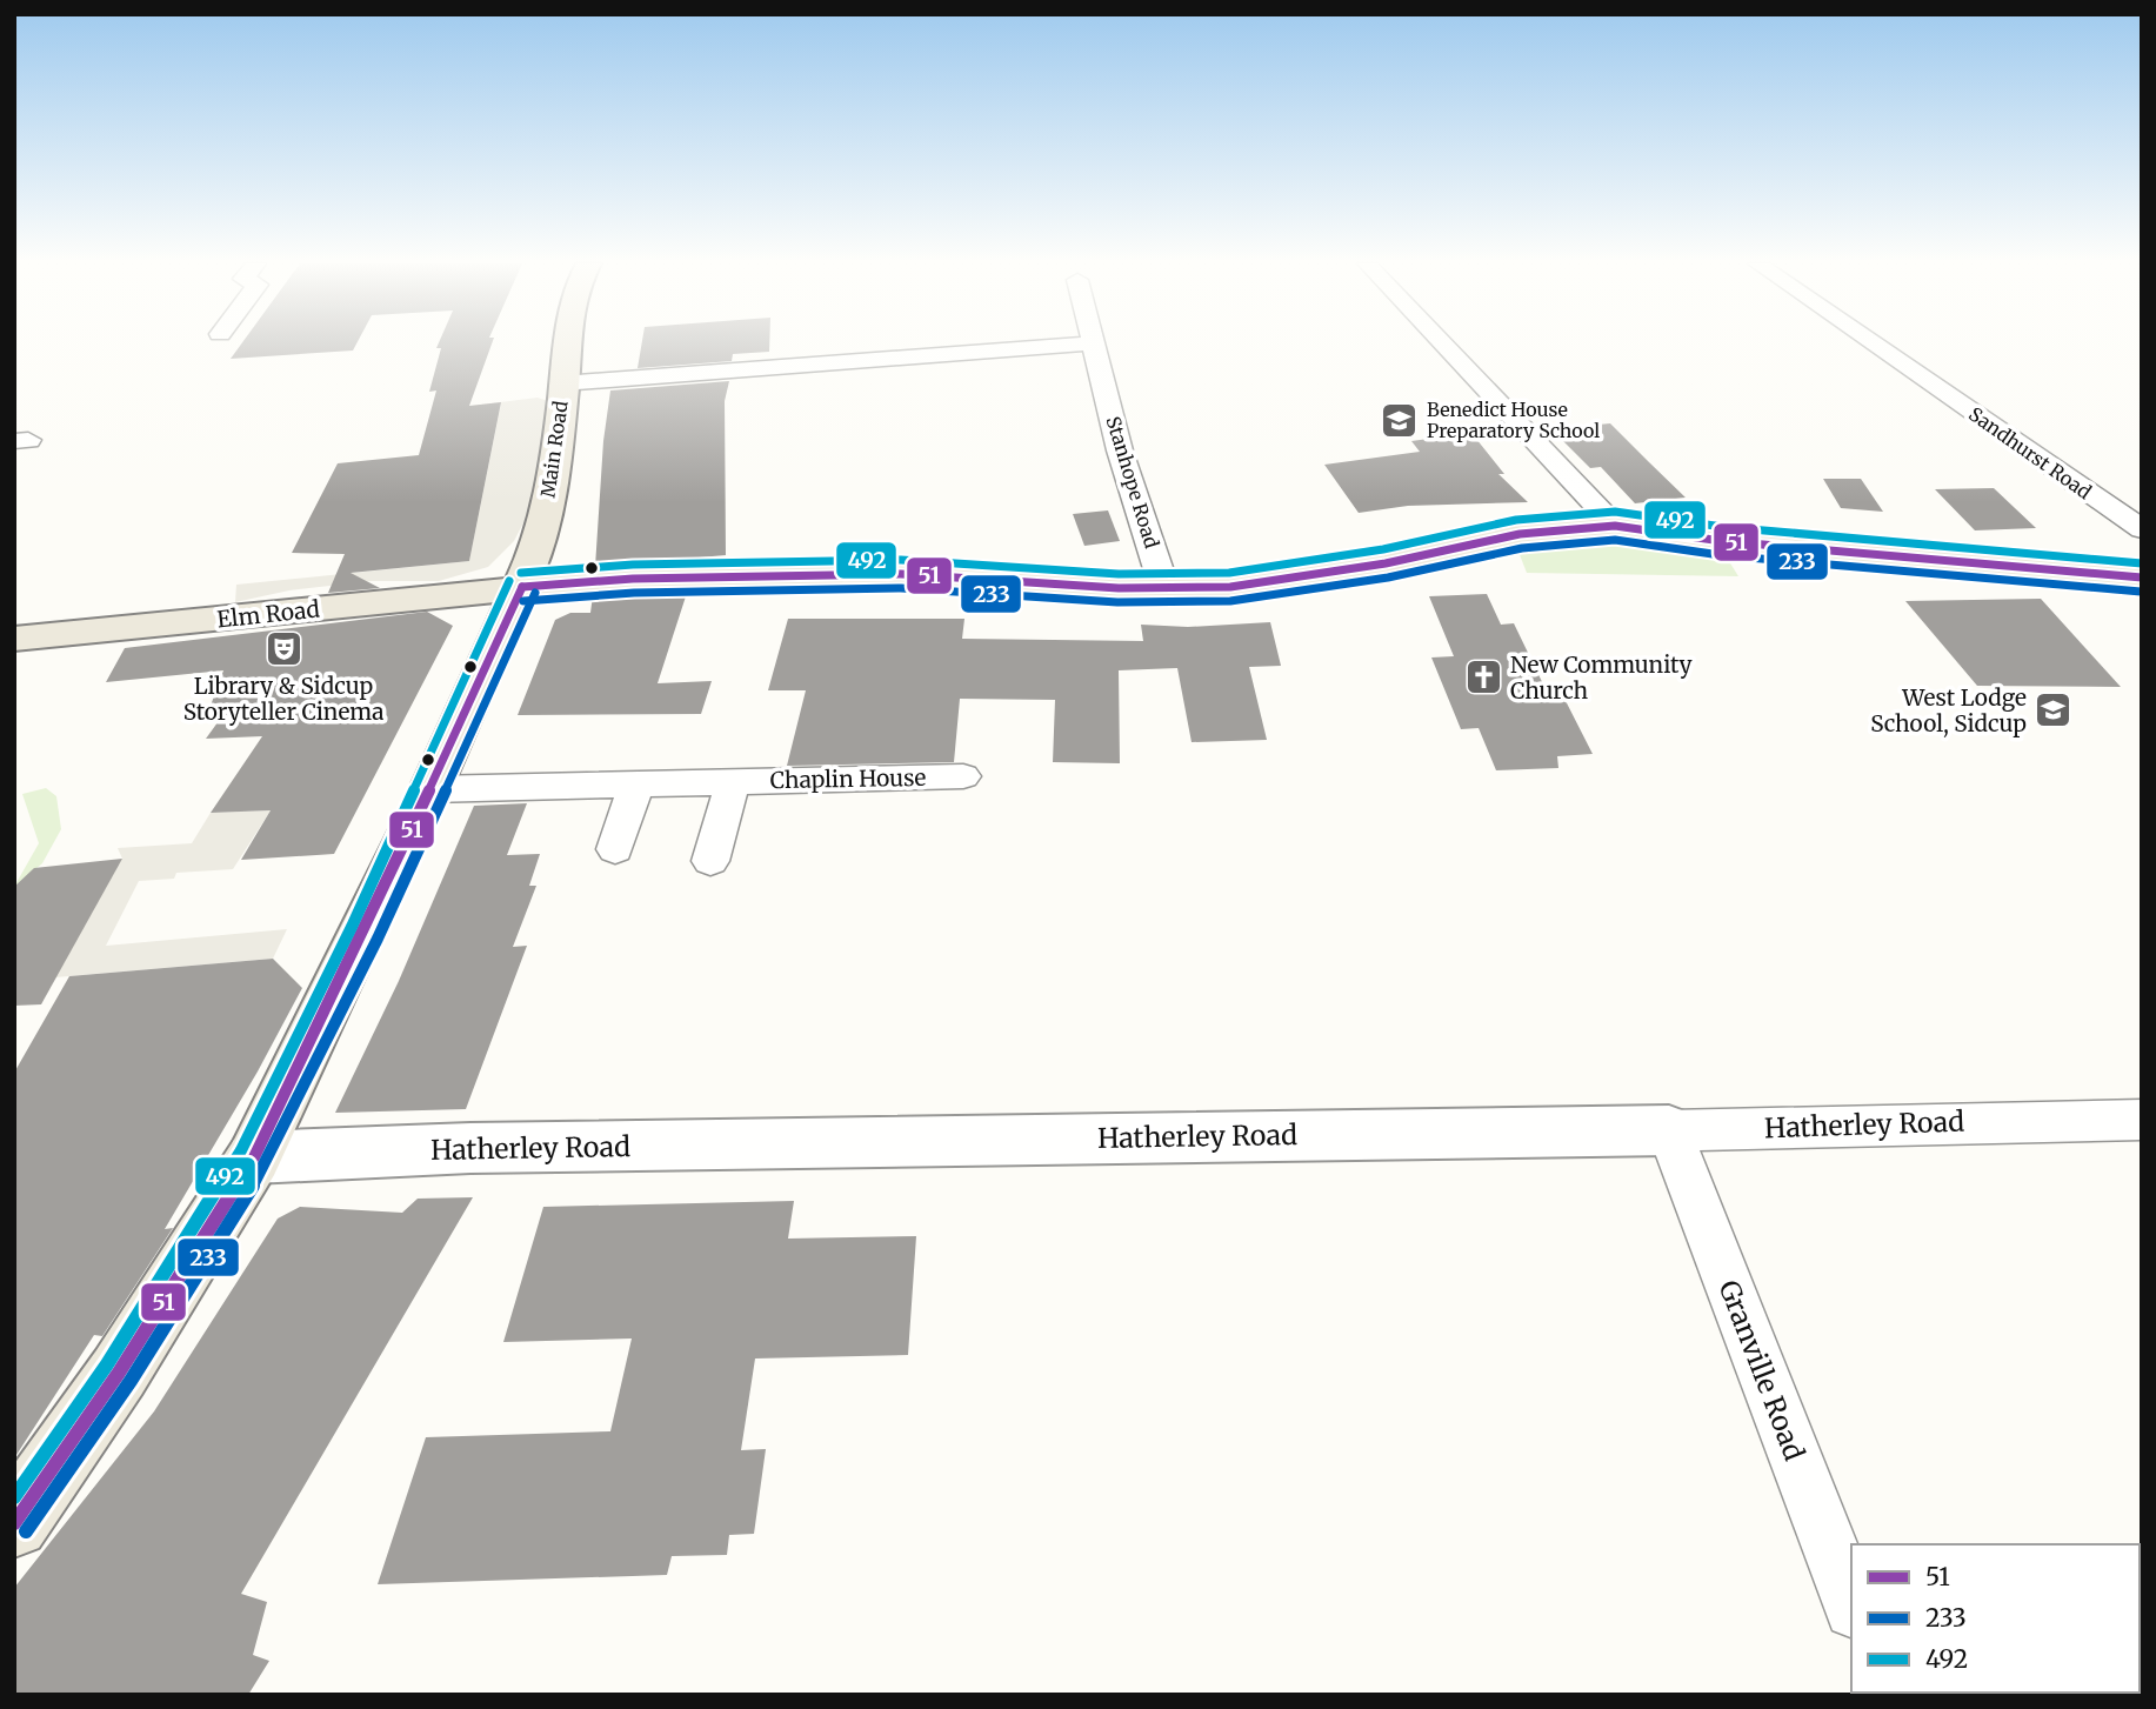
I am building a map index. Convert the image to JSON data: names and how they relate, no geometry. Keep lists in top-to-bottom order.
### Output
{
  "streets": {
    "main road": ["Main Road", "Elm Road"],
    "street": [
      "Sandhurst Road",
      "Stanhope Road",
      "Chaplin House",
      "Hatherley Road",
      "Granville Road"
    ]
  },
  "crossings": [
    ["Main Road", "Elm Road"],
    ["Main Road", "Chaplin House"],
    ["Main Road", "Hatherley Road"],
    ["Stanhope Road", "Elm Road"],
    ["Hatherley Road", "Granville Road"]
  ],
  "places": {
    "school or university": ["Benedict House Preparatory School", "West Lodge School, Sidcup"],
    "theatre": ["Library & Sidcup Storyteller Cinema"],
    "church": ["New Community Church"]
  },
  "lines": ["transit line 492", "transit line 51", "transit line 233"],
  "legend": ["51", "233", "492"]
}
